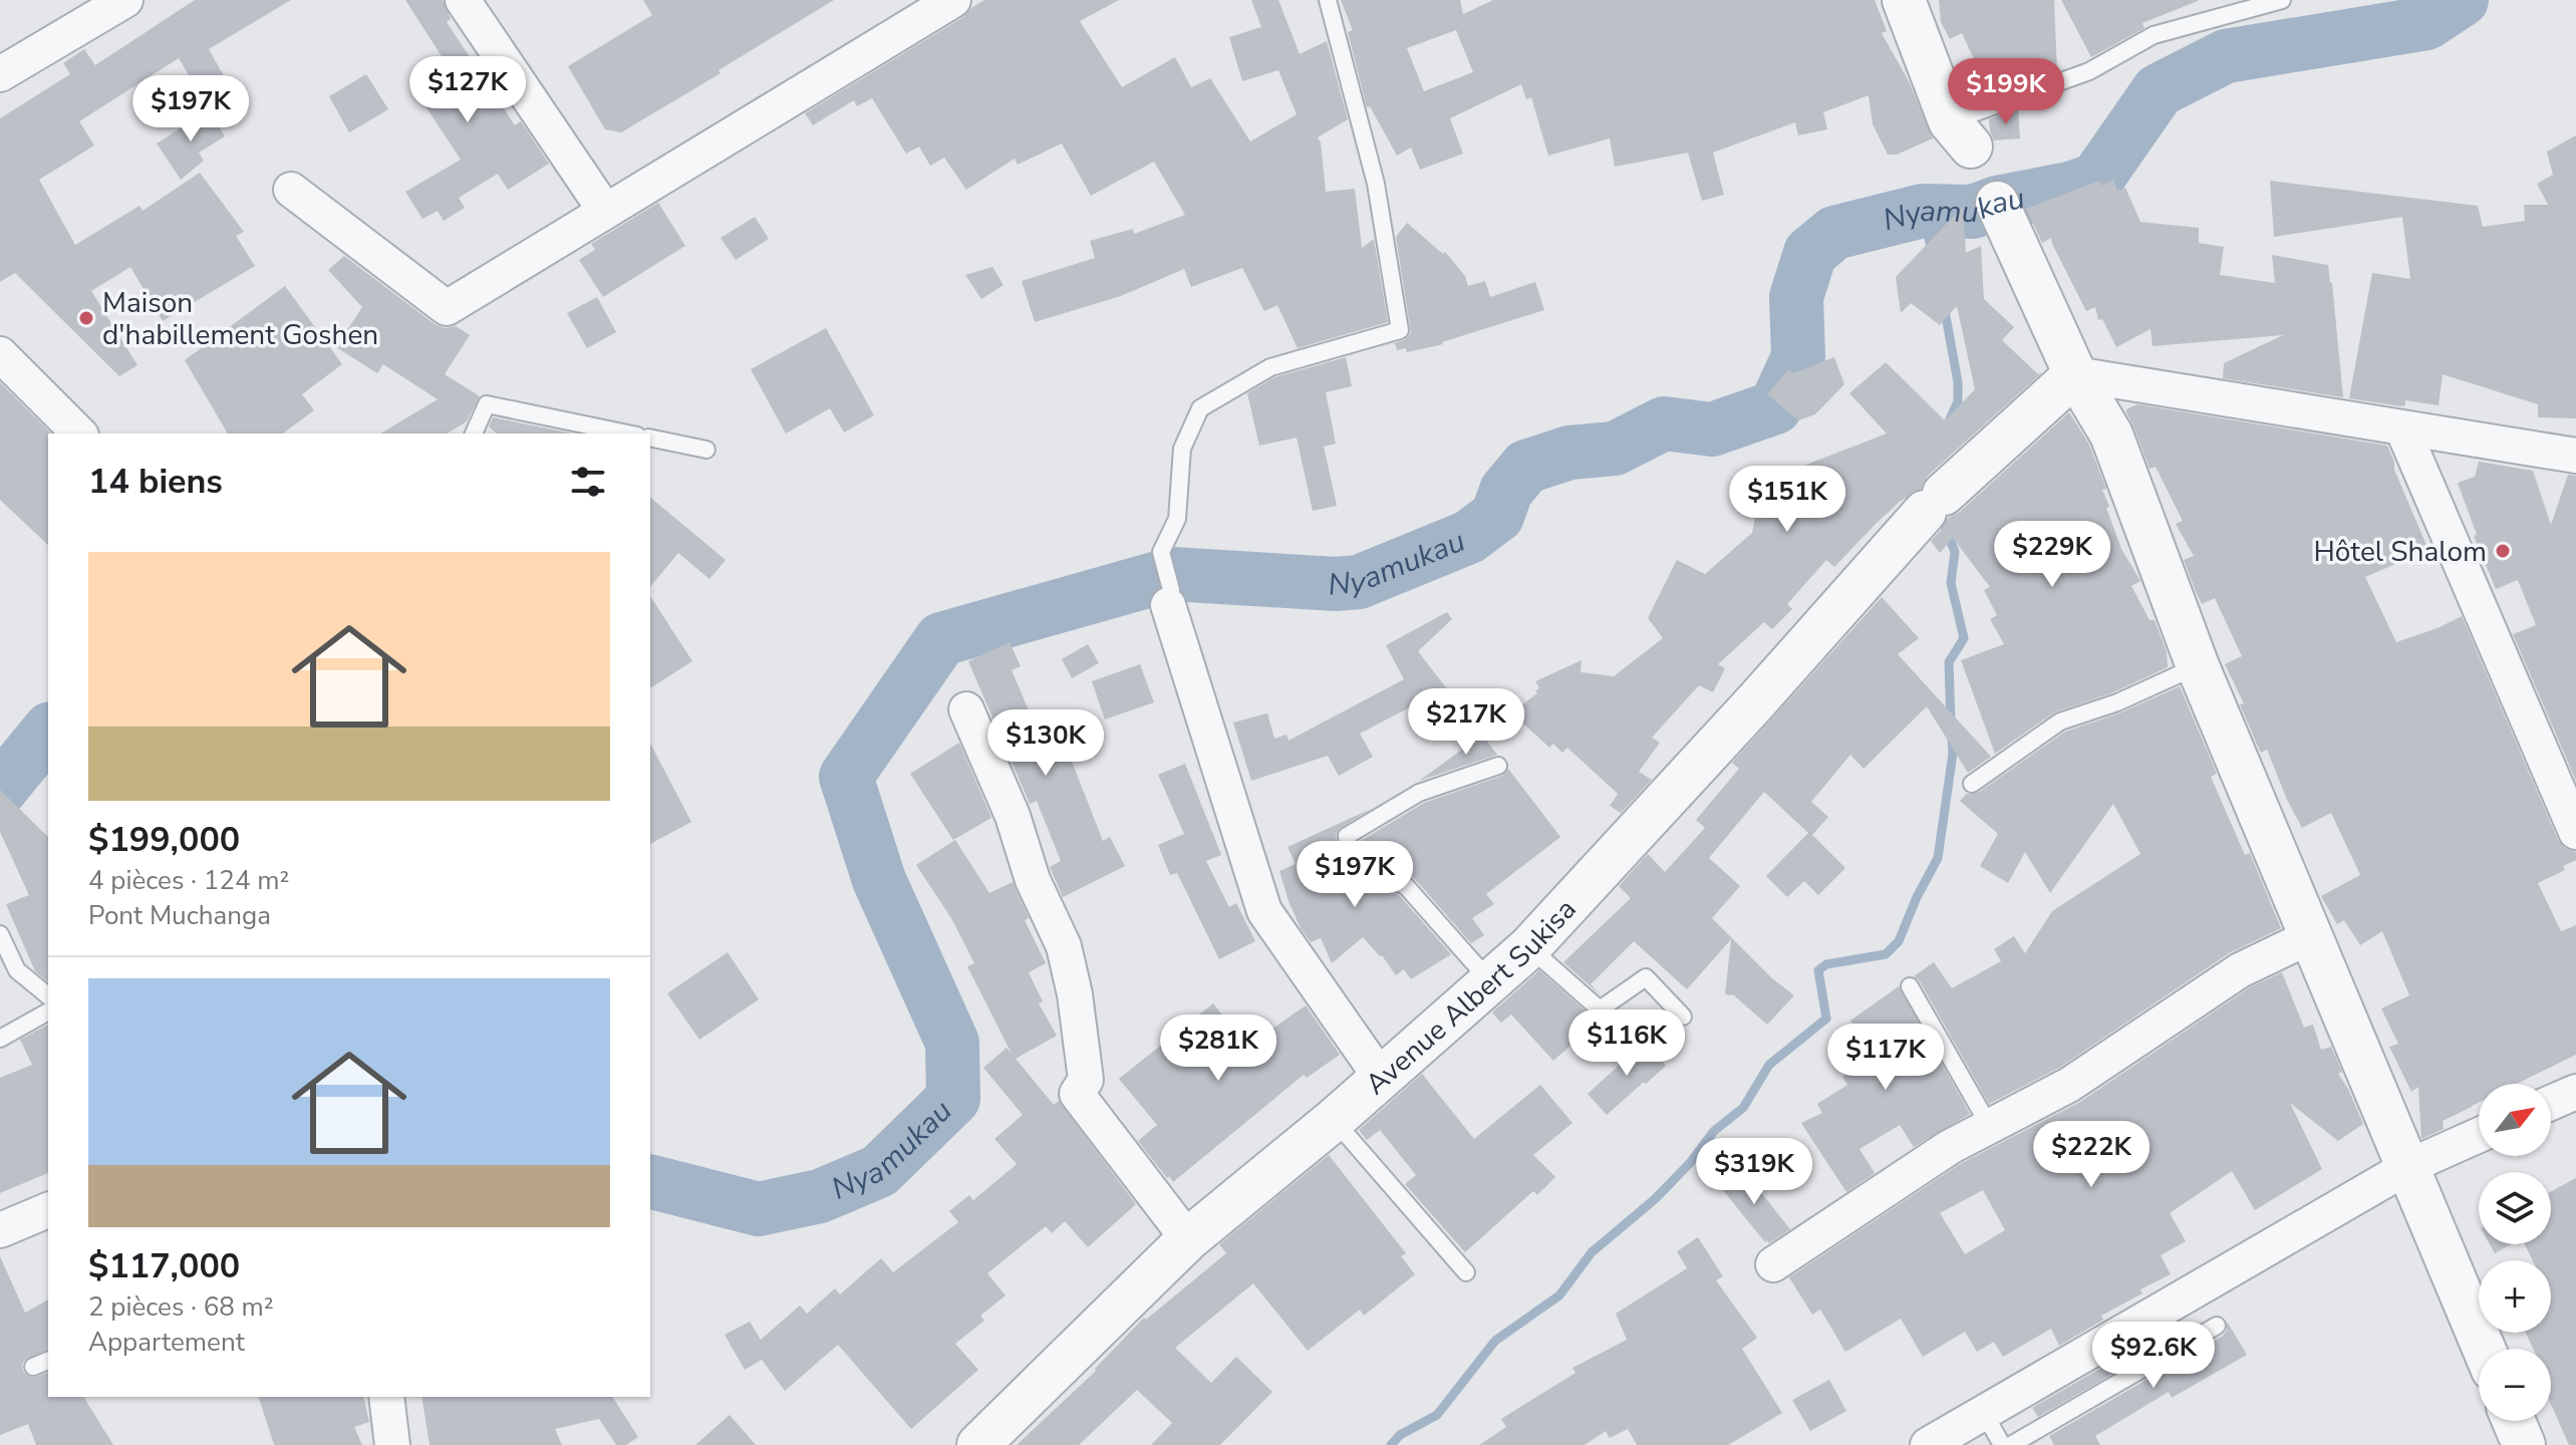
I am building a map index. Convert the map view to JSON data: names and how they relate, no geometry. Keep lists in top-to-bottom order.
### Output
{
  "streets": {
    "street": ["Avenue Albert Sukisa"]
  },
  "water": ["Nyamukau"],
  "places": ["Maison d'habillement Goshen", "Hôtel Shalom"],
  "north": "top right",
  "page": {
    "price": [
      "$127K",
      "$199K",
      "$197K",
      "$151K",
      "$229K",
      "$217K",
      "$130K",
      "$197K",
      "$116K",
      "$281K",
      "$117K",
      "$222K",
      "$319K",
      "$92.6K"
    ],
    "heading": "14 biens",
    "list": [
      {
        "name": "$199,000",
        "note": "4 pièces · 124 m² · Pont Muchanga"
      },
      {
        "name": "$117,000",
        "note": "2 pièces · 68 m² · Appartement"
      }
    ],
    "map_buttons": ["+", "−"]
  }
}
